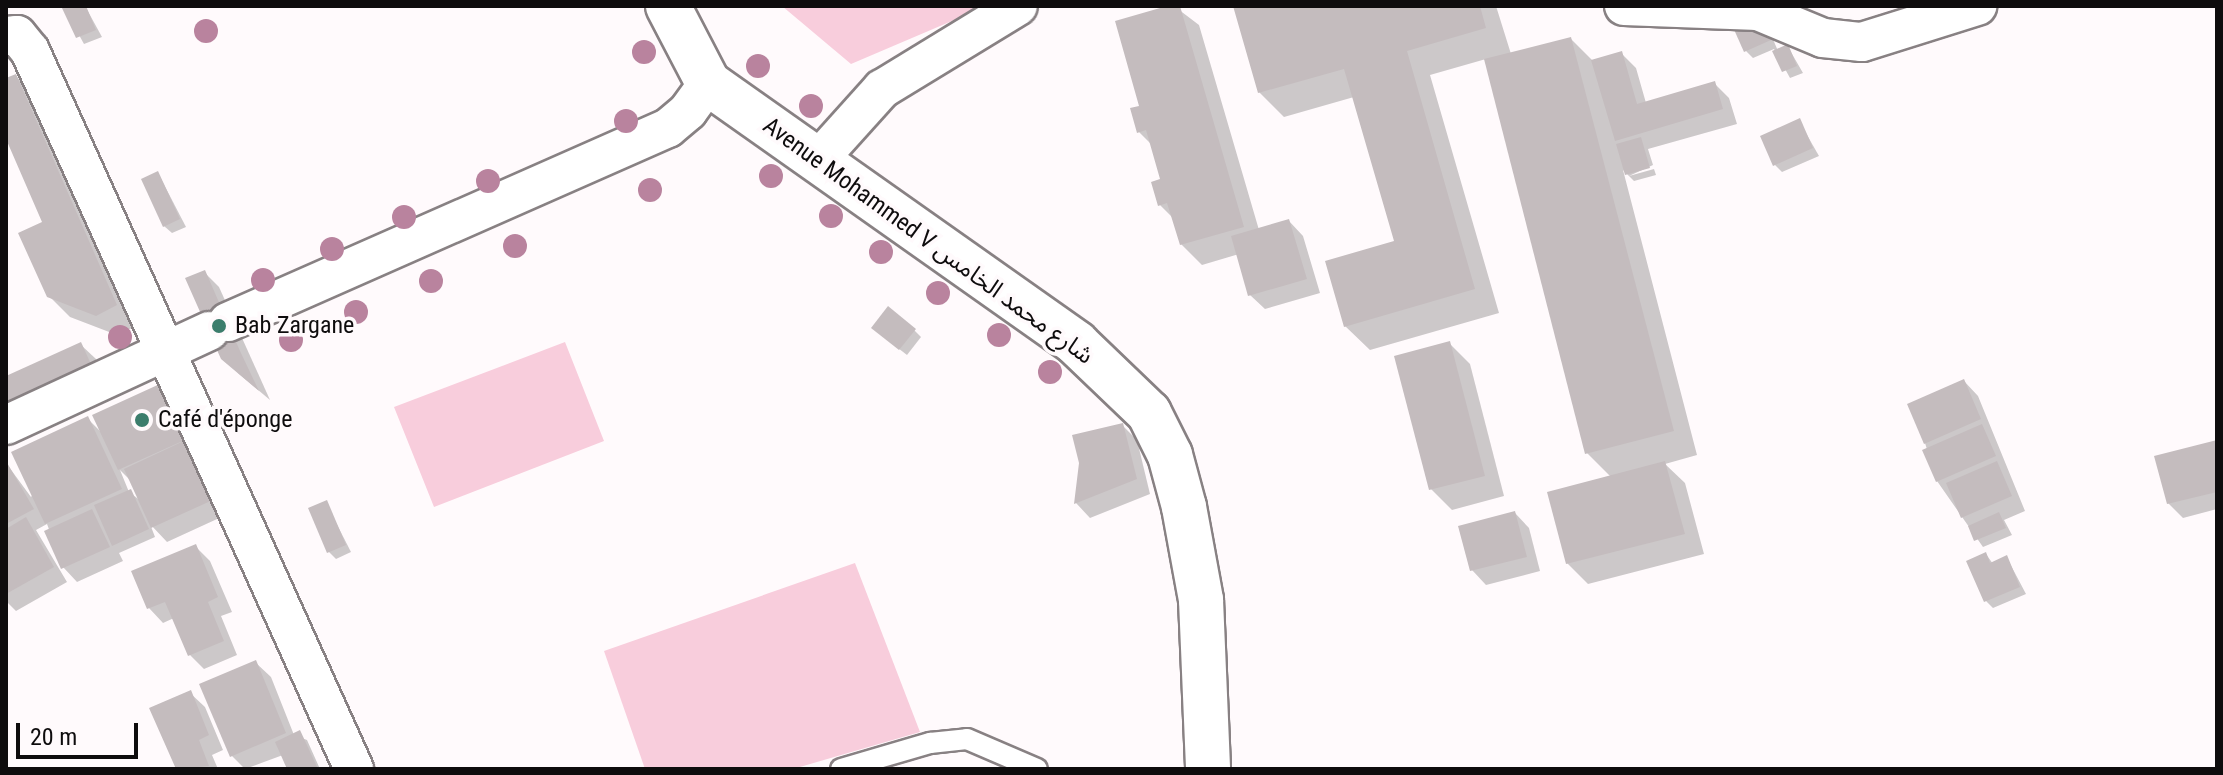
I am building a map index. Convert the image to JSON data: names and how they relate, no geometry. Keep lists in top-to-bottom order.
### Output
{
  "streets": {
    "main road": ["Avenue Mohammed V شارع محمد الخامس"]
  },
  "places": ["Bab Zargane", "Café d'éponge"],
  "scale_bar": "20 m"
}
